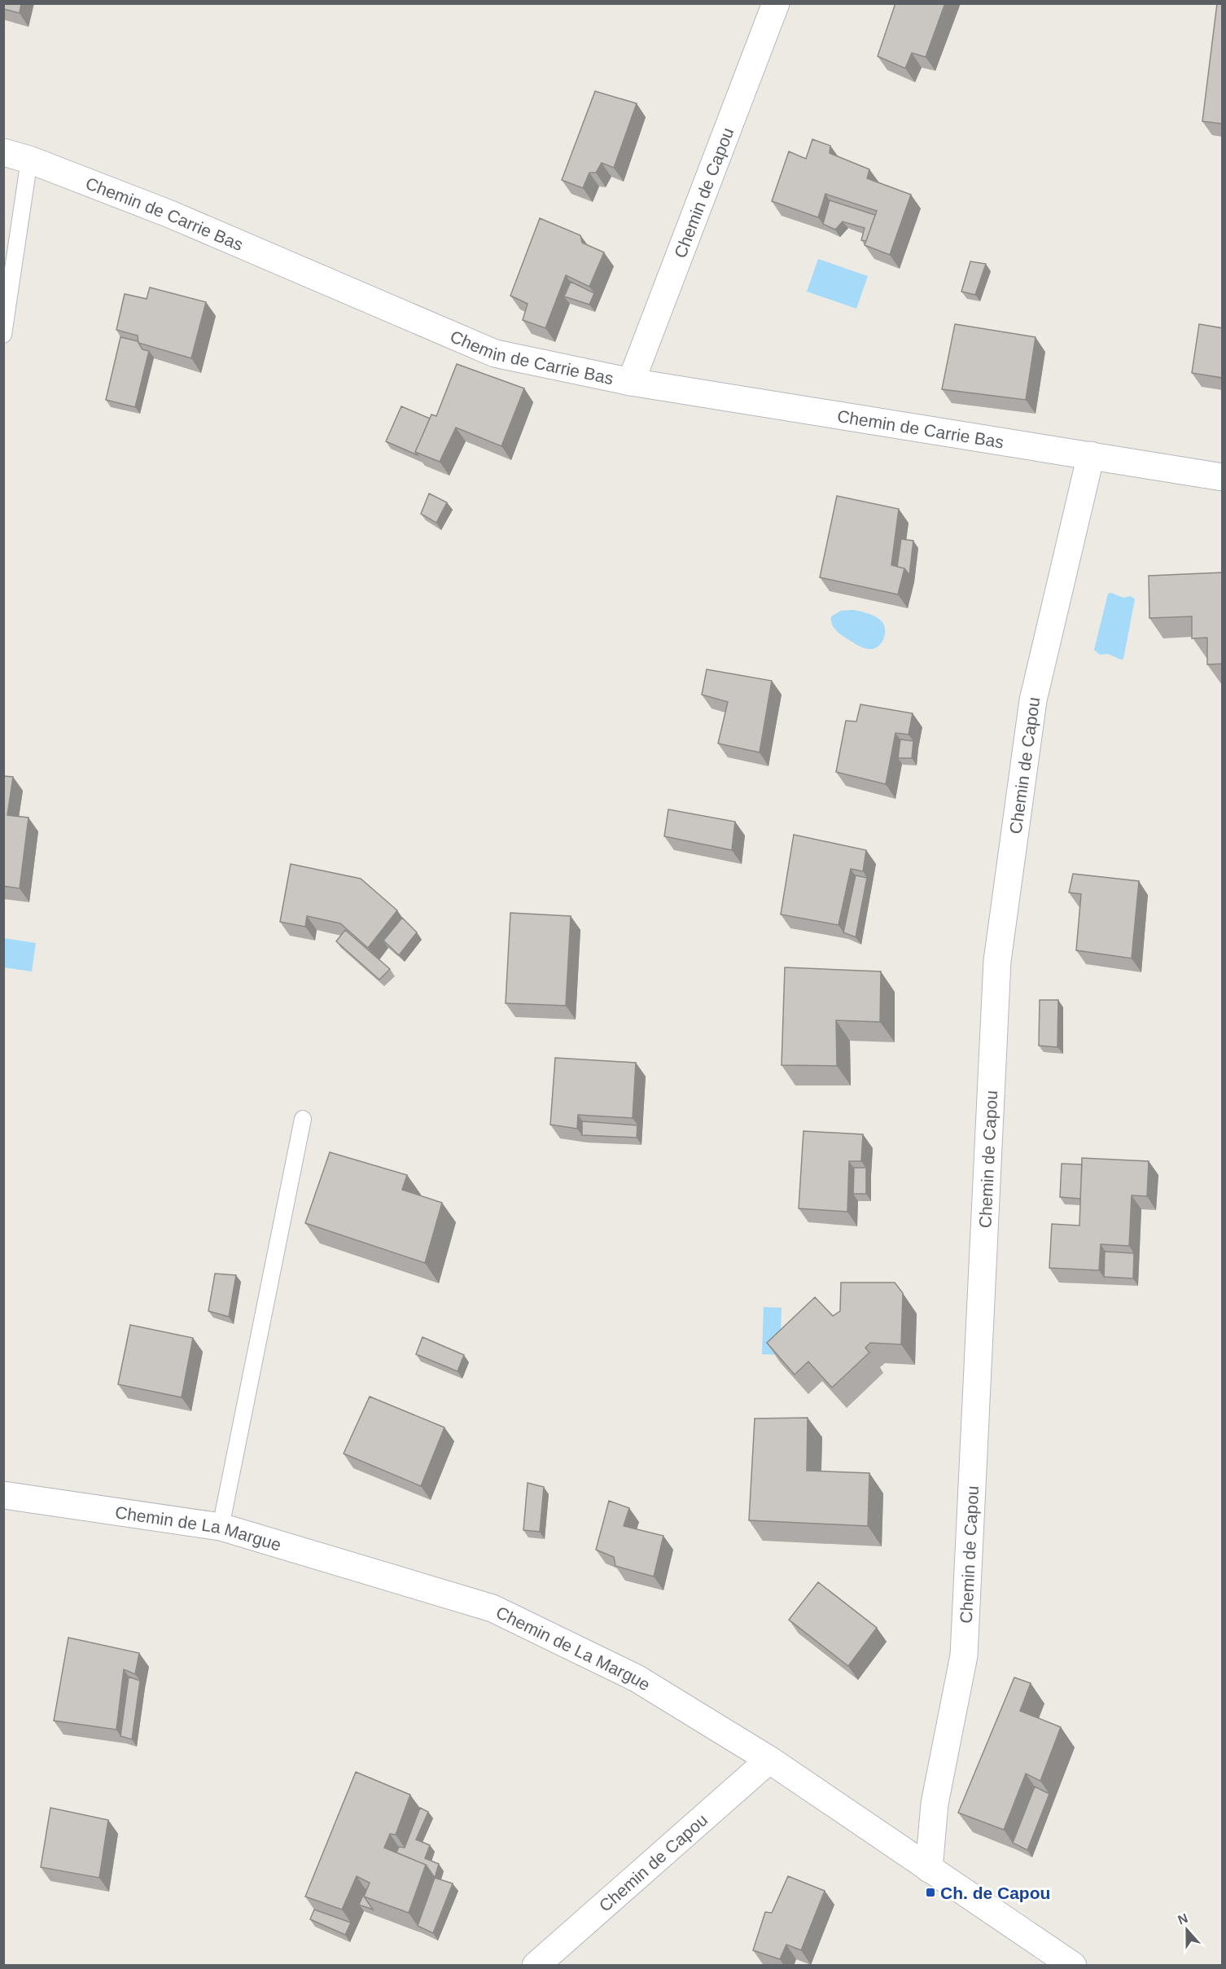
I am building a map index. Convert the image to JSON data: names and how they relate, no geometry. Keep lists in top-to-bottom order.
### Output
{
  "streets": {
    "street": ["Chemin de Capou", "Chemin de Carrie Bas", "Chemin de La Margue"]
  },
  "crossings": [
    ["Chemin de Capou", "Chemin de Carrie Bas"],
    ["Chemin de Capou", "Chemin de La Margue"]
  ],
  "places": {
    "transit": ["Ch. de Capou"]
  },
  "north": "top"
}
